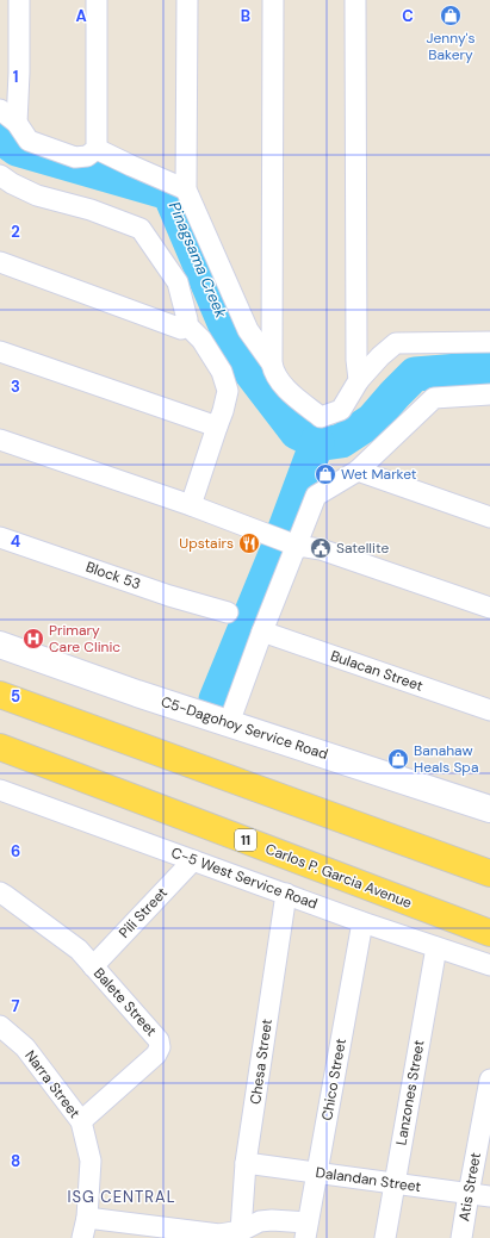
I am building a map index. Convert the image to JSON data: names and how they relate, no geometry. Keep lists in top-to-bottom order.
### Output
{
  "streets": {
    "main road": ["C5-Dagohoy Service Road", "11", "Carlos P. Garcia Avenue"],
    "street": [
      "Block 53",
      "Bulacan Street",
      "C-5 West Service Road",
      "Pili Street",
      "Balete Street",
      "Chesa Street",
      "Chico Street",
      "Narra Street",
      "Lanzones Street",
      "Dalandan Street",
      "Atis Street"
    ]
  },
  "crossings": [
    ["C-5 West Service Road", "Pili Street"],
    ["C-5 West Service Road", "Chesa Street"],
    ["C-5 West Service Road", "Chico Street"],
    ["C-5 West Service Road", "Lanzones Street"],
    ["Pili Street", "Balete Street"],
    ["Balete Street", "Narra Street"],
    ["Chesa Street", "Dalandan Street"],
    ["Chico Street", "Dalandan Street"],
    ["Lanzones Street", "Dalandan Street"],
    ["Dalandan Street", "Atis Street"]
  ],
  "districts": ["ISG CENTRAL"],
  "water": ["Pinagsama Creek"],
  "places": {
    "shop": ["Jenny's Bakery", "Wet Market", "Banahaw Heals Spa"],
    "restaurant": ["Upstairs"],
    "public building": ["Satellite"],
    "hospital": ["Primary Care Clinic"]
  },
  "grid": {
    "columns": ["A", "B", "C"],
    "rows": [
      "1",
      "2",
      "3",
      "4",
      "5",
      "6",
      "7",
      "8"
    ]
  }
}
